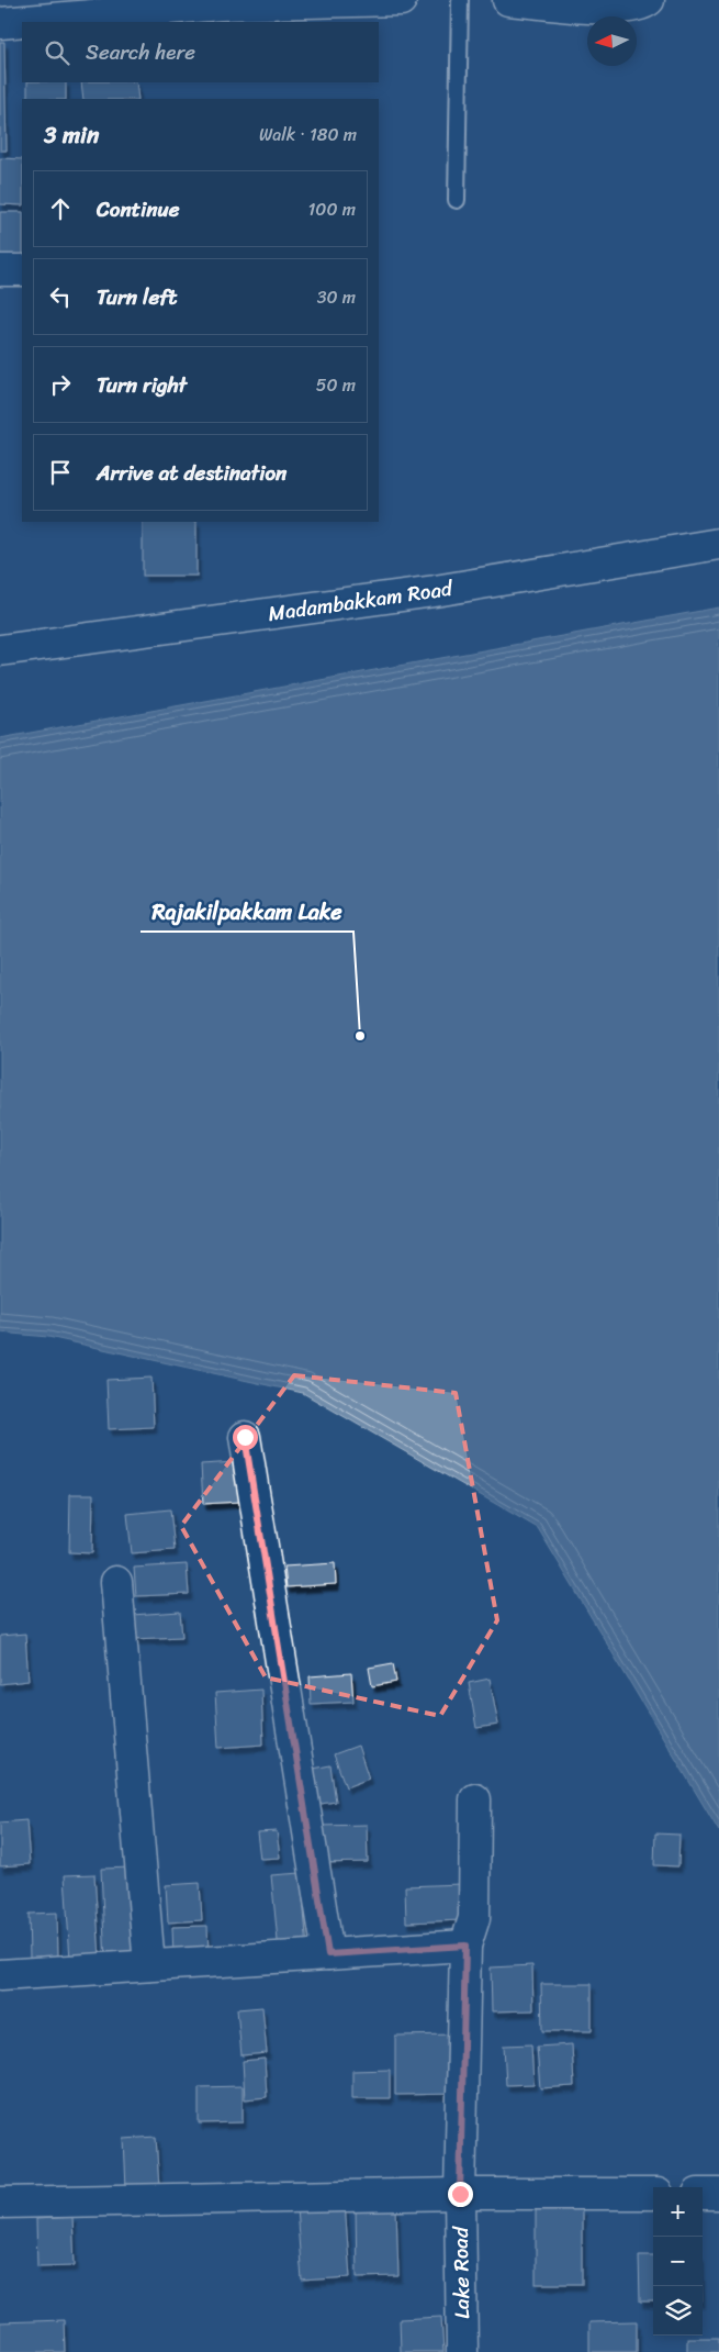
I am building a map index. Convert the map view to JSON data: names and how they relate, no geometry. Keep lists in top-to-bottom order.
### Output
{
  "streets": {
    "street": ["Madambakkam Road", "Lake Road"]
  },
  "places": ["Rajakilpakkam Lake"],
  "north": "left",
  "page": {
    "search": "Search here",
    "heading": ["3 min", "Walk · 180 m"],
    "list": [
      ["Continue", "100 m"],
      ["Turn left", "30 m"],
      ["Turn right", "50 m"],
      "Arrive at destination"
    ],
    "map_buttons": ["+", "−"]
  }
}
